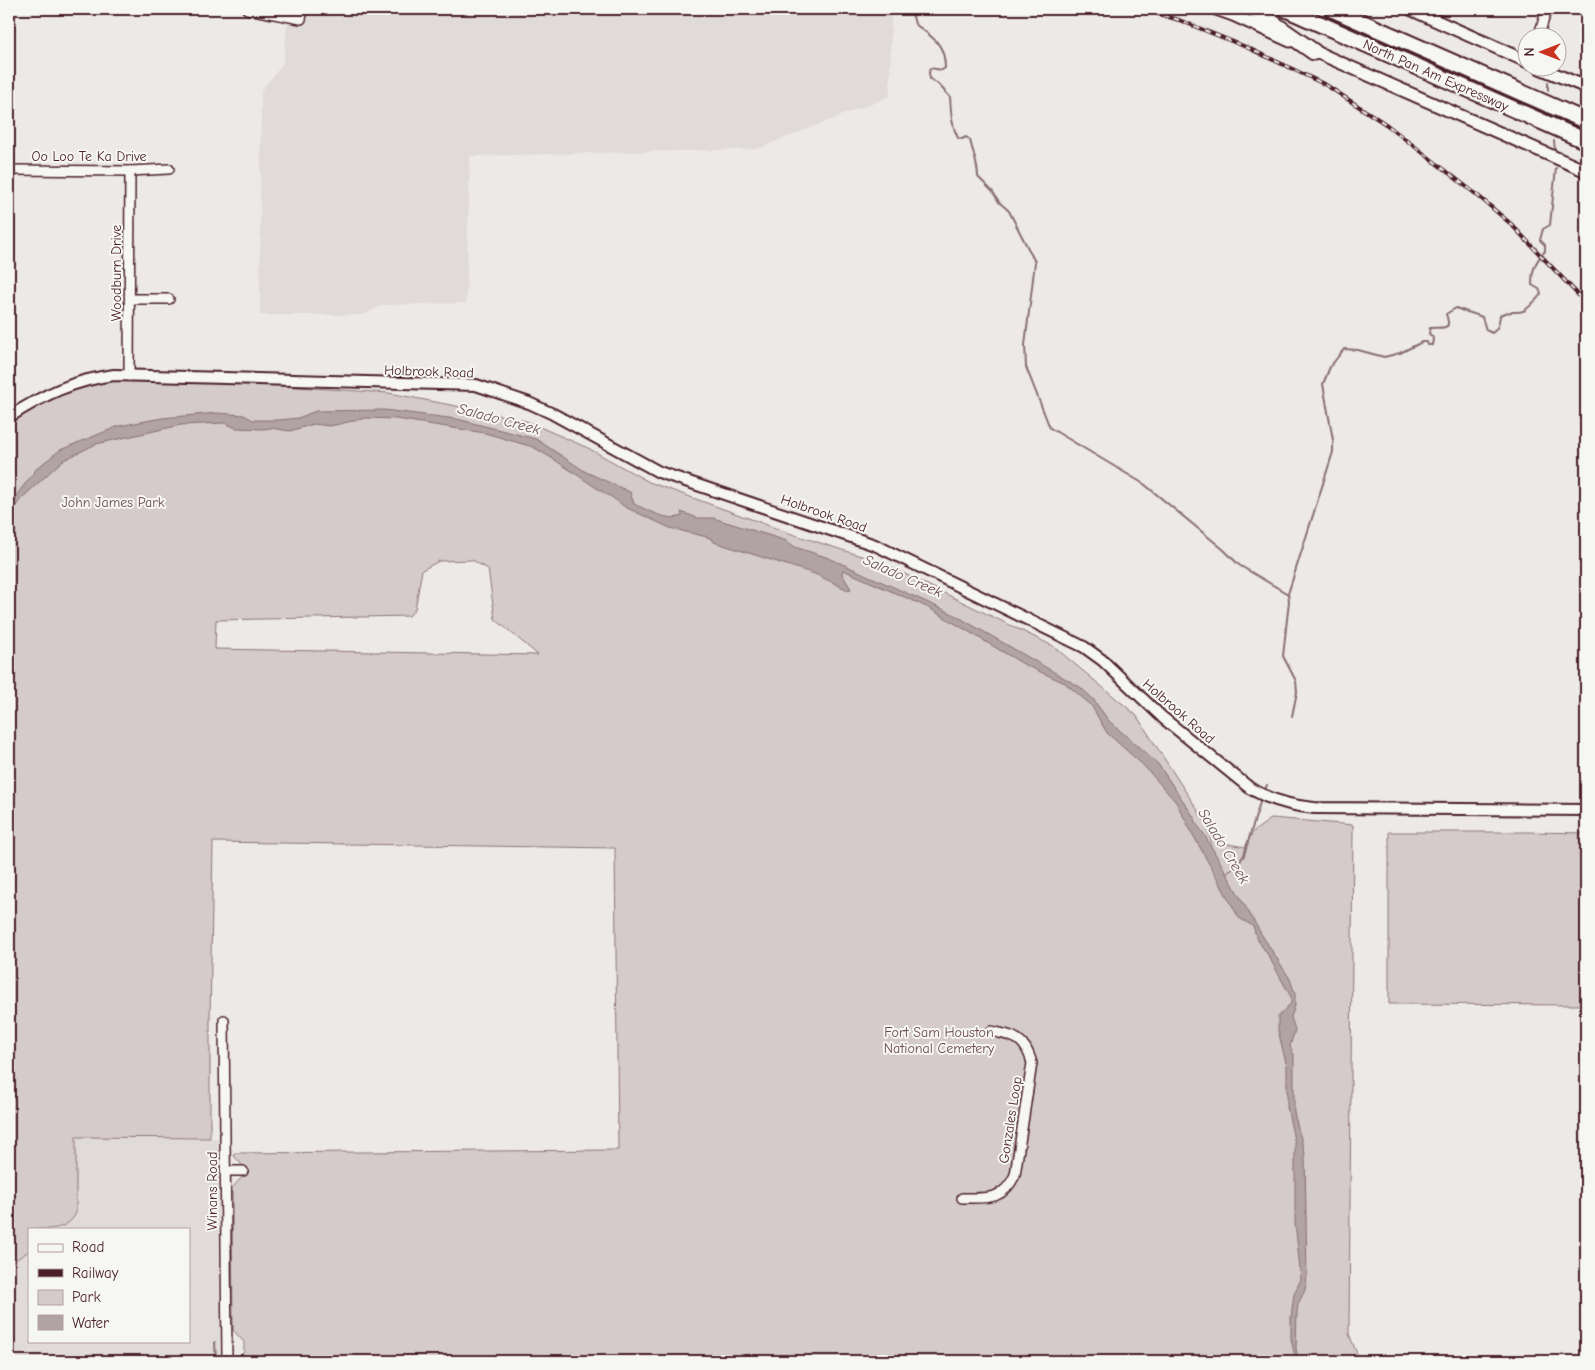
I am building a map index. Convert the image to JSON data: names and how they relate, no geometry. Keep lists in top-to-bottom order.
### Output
{
  "streets": {
    "highway": ["North Pan Am Expressway"],
    "street": [
      "Oo Loo Te Ka Drive",
      "Woodburn Drive",
      "Holbrook Road",
      "Gonzales Loop",
      "Winans Road"
    ]
  },
  "crossings": [
    ["Oo Loo Te Ka Drive", "Woodburn Drive"],
    ["Woodburn Drive", "Holbrook Road"]
  ],
  "water": ["Salado Creek"],
  "parks": ["John James Park", "Fort Sam Houston National Cemetery"],
  "legend": [
    "Road",
    "Railway",
    "Park",
    "Water"
  ],
  "north": "left"
}
